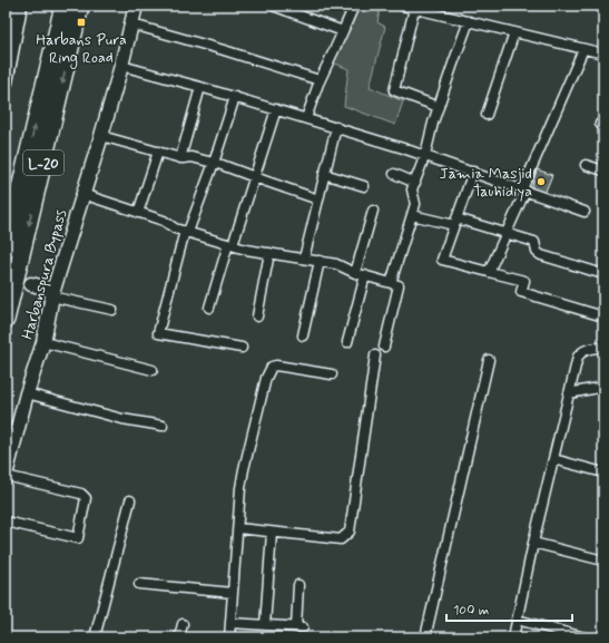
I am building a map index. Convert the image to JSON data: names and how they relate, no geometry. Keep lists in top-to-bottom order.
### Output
{
  "streets": {
    "highway": ["L-20"],
    "street": ["Harbanspura Bypass"]
  },
  "places": {
    "transit": ["Harbans Pura Ring Road"],
    "other": ["Jamia Masjid Tauhidiya"]
  },
  "scale_bar": "100 m"
}
